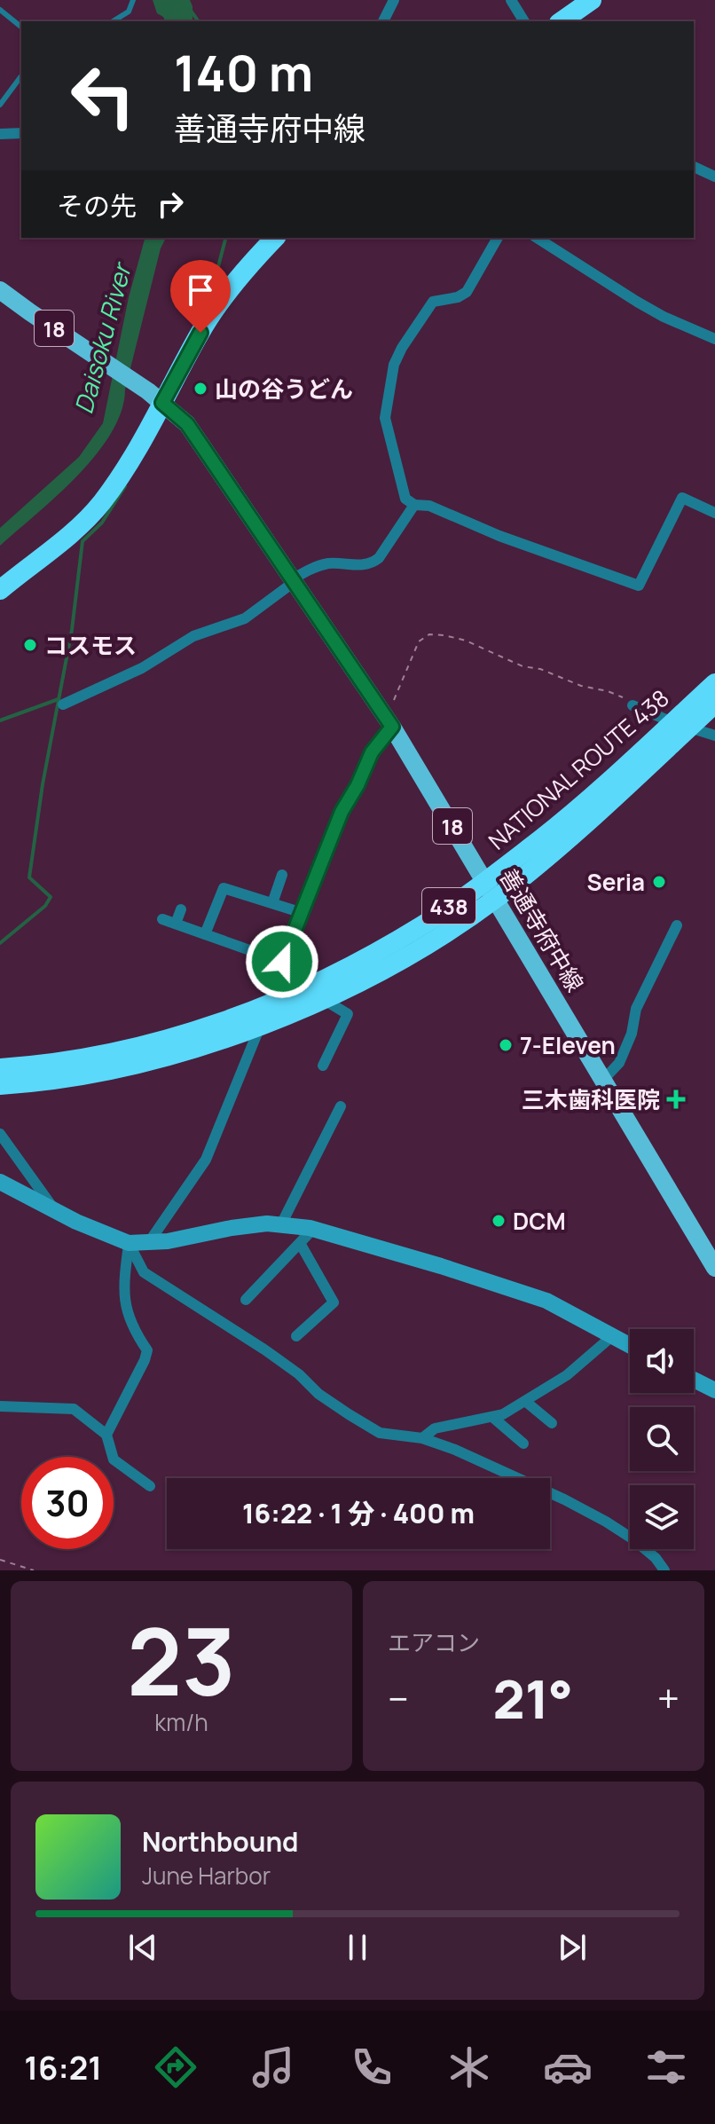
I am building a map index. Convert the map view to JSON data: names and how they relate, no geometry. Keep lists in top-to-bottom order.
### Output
{
  "streets": {
    "highway": ["NATIONAL ROUTE 438", "438"],
    "main road": ["18", "善通寺府中線"]
  },
  "crossings": [
    ["NATIONAL ROUTE 438", "善通寺府中線"]
  ],
  "water": ["Daisoku River"],
  "places": {
    "other": [
      "山の谷うどん",
      "コスモス",
      "Seria",
      "7-Eleven",
      "DCM"
    ],
    "health": ["三木歯科医院"]
  },
  "page": {
    "turn": ["140 m", "善通寺府中線"],
    "then": "その先",
    "limit": "30",
    "trip": "16:22 · 1 分 · 400 m",
    "tile": [
      ["23", "km/h"],
      "エアコン"
    ],
    "heat": ["−", "21°", "+"],
    "song": ["Northbound", "June Harbor"],
    "tabs": "16:21"
  }
}
